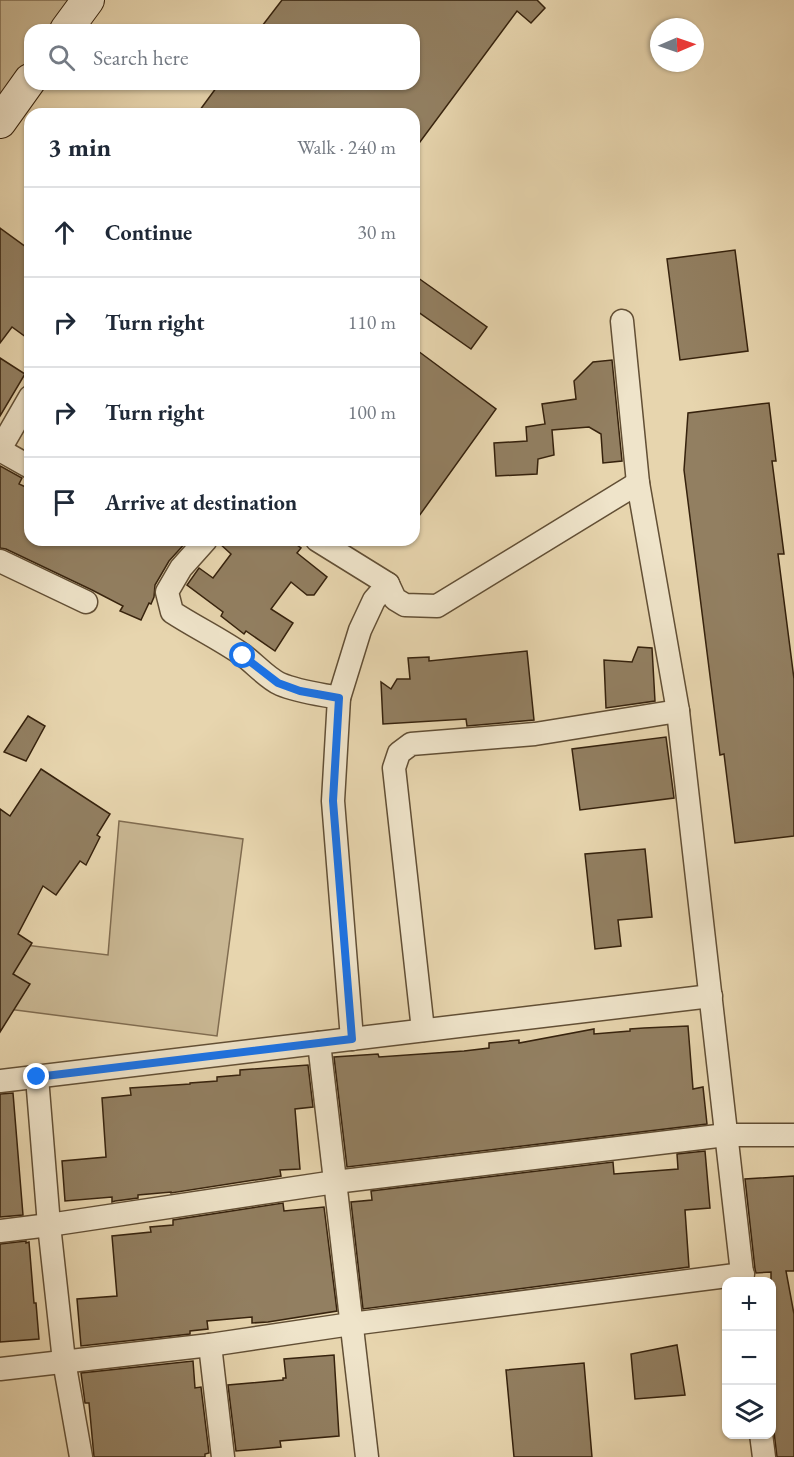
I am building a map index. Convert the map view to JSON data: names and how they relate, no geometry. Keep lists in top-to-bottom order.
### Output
{
  "north": "right",
  "page": {
    "search": "Search here",
    "heading": ["3 min", "Walk · 240 m"],
    "list": [
      ["Continue", "30 m"],
      ["Turn right", "110 m"],
      ["Turn right", "100 m"],
      "Arrive at destination"
    ],
    "map_buttons": ["+", "−"]
  }
}
